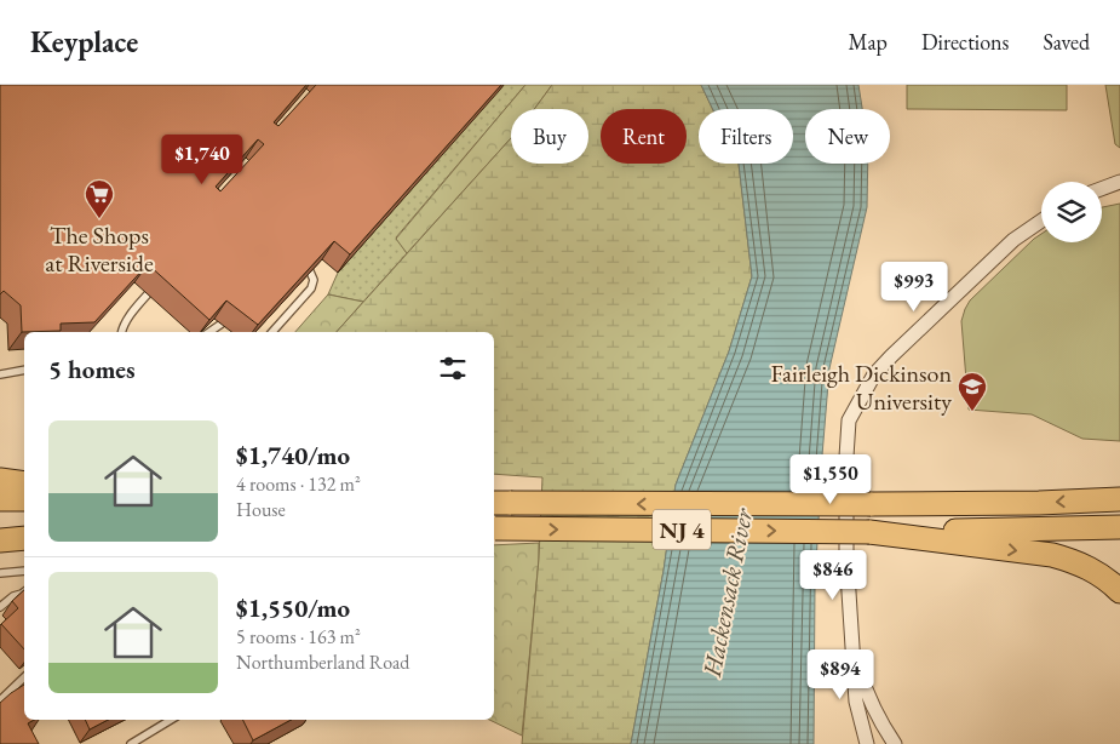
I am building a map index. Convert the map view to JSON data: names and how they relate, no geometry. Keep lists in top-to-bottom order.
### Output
{
  "streets": {
    "highway": ["NJ 4"]
  },
  "water": ["Hackensack River"],
  "places": {
    "supermarket": ["The Shops at Riverside"],
    "school or university": ["Fairleigh Dickinson University"]
  },
  "page": {
    "header": "Keyplace",
    "nav": ["Map", "Directions", "Saved"],
    "chip": [
      "Buy",
      "Rent",
      "Filters",
      "New"
    ],
    "price": [
      "$1,740",
      "$993",
      "$1,550",
      "$846",
      "$894"
    ],
    "heading": "5 homes",
    "list": [
      {
        "name": "$1,740/mo",
        "note": "4 rooms · 132 m² · House"
      },
      {
        "name": "$1,550/mo",
        "note": "5 rooms · 163 m² · Northumberland Road"
      }
    ]
  }
}
